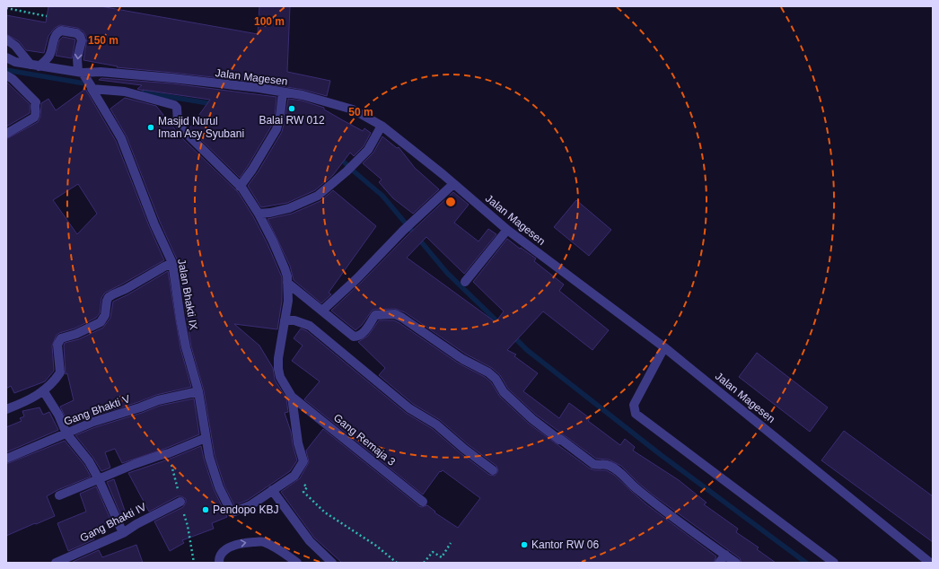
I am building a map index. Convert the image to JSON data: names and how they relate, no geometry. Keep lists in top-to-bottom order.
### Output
{
  "streets": {
    "street": [
      "Jalan Magesen",
      "Jalan Bhakti IX",
      "Gang Bhakti V",
      "Gang Remaja 3",
      "Gang Bhakti IV"
    ]
  },
  "crossings": [
    ["Jalan Magesen", "Jalan Bhakti IX"],
    ["Jalan Bhakti IX", "Gang Bhakti V"]
  ],
  "places": [
    "Balai RW 012",
    "Masjid Nurul Iman Asy Syubani",
    "Pendopo KBJ",
    "Kantor RW 06"
  ],
  "rings": ["100 m", "150 m", "50 m"]
}
